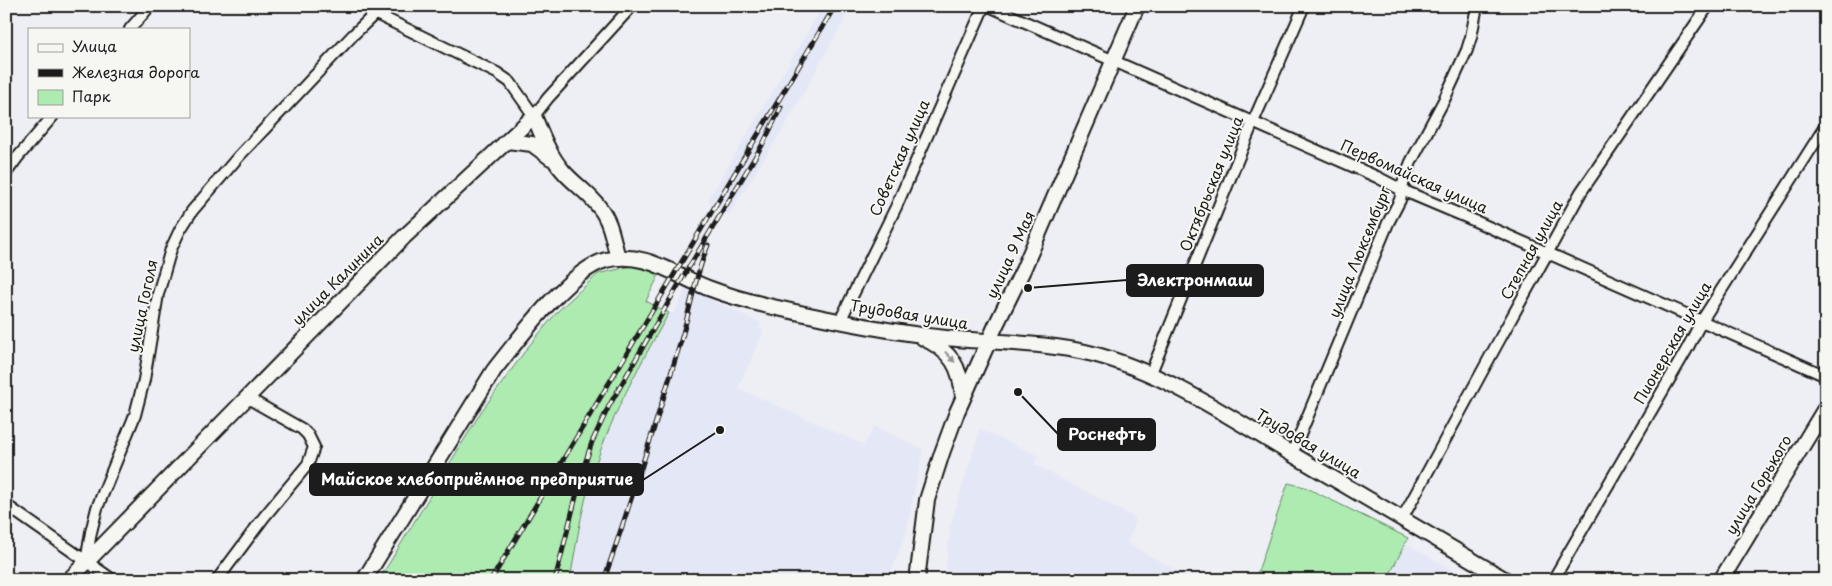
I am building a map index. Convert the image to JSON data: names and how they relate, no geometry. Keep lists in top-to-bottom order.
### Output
{
  "streets": {
    "street": [
      "Советская улица",
      "Первомайская улица",
      "Октябрьская улица",
      "Степная улица",
      "улица Люксембург",
      "улица 9 Мая",
      "улица Калинина",
      "улица Гоголя",
      "Трудовая улица",
      "Пионерская улица",
      "улица Горького"
    ]
  },
  "crossings": [
    ["Советская улица", "Трудовая улица"],
    ["Первомайская улица", "Октябрьская улица"],
    ["Первомайская улица", "Степная улица"],
    ["Первомайская улица", "улица Люксембург"],
    ["Первомайская улица", "улица 9 Мая"],
    ["Первомайская улица", "Пионерская улица"],
    ["Октябрьская улица", "Трудовая улица"],
    ["Степная улица", "Трудовая улица"],
    ["улица Люксембург", "Трудовая улица"],
    ["улица 9 Мая", "Трудовая улица"],
    ["улица Калинина", "улица Гоголя"]
  ],
  "places": ["Электронмаш", "Роснефть", "Майское хлебоприёмное предприятие"],
  "legend": ["Улица", "Железная дорога", "Парк"]
}
